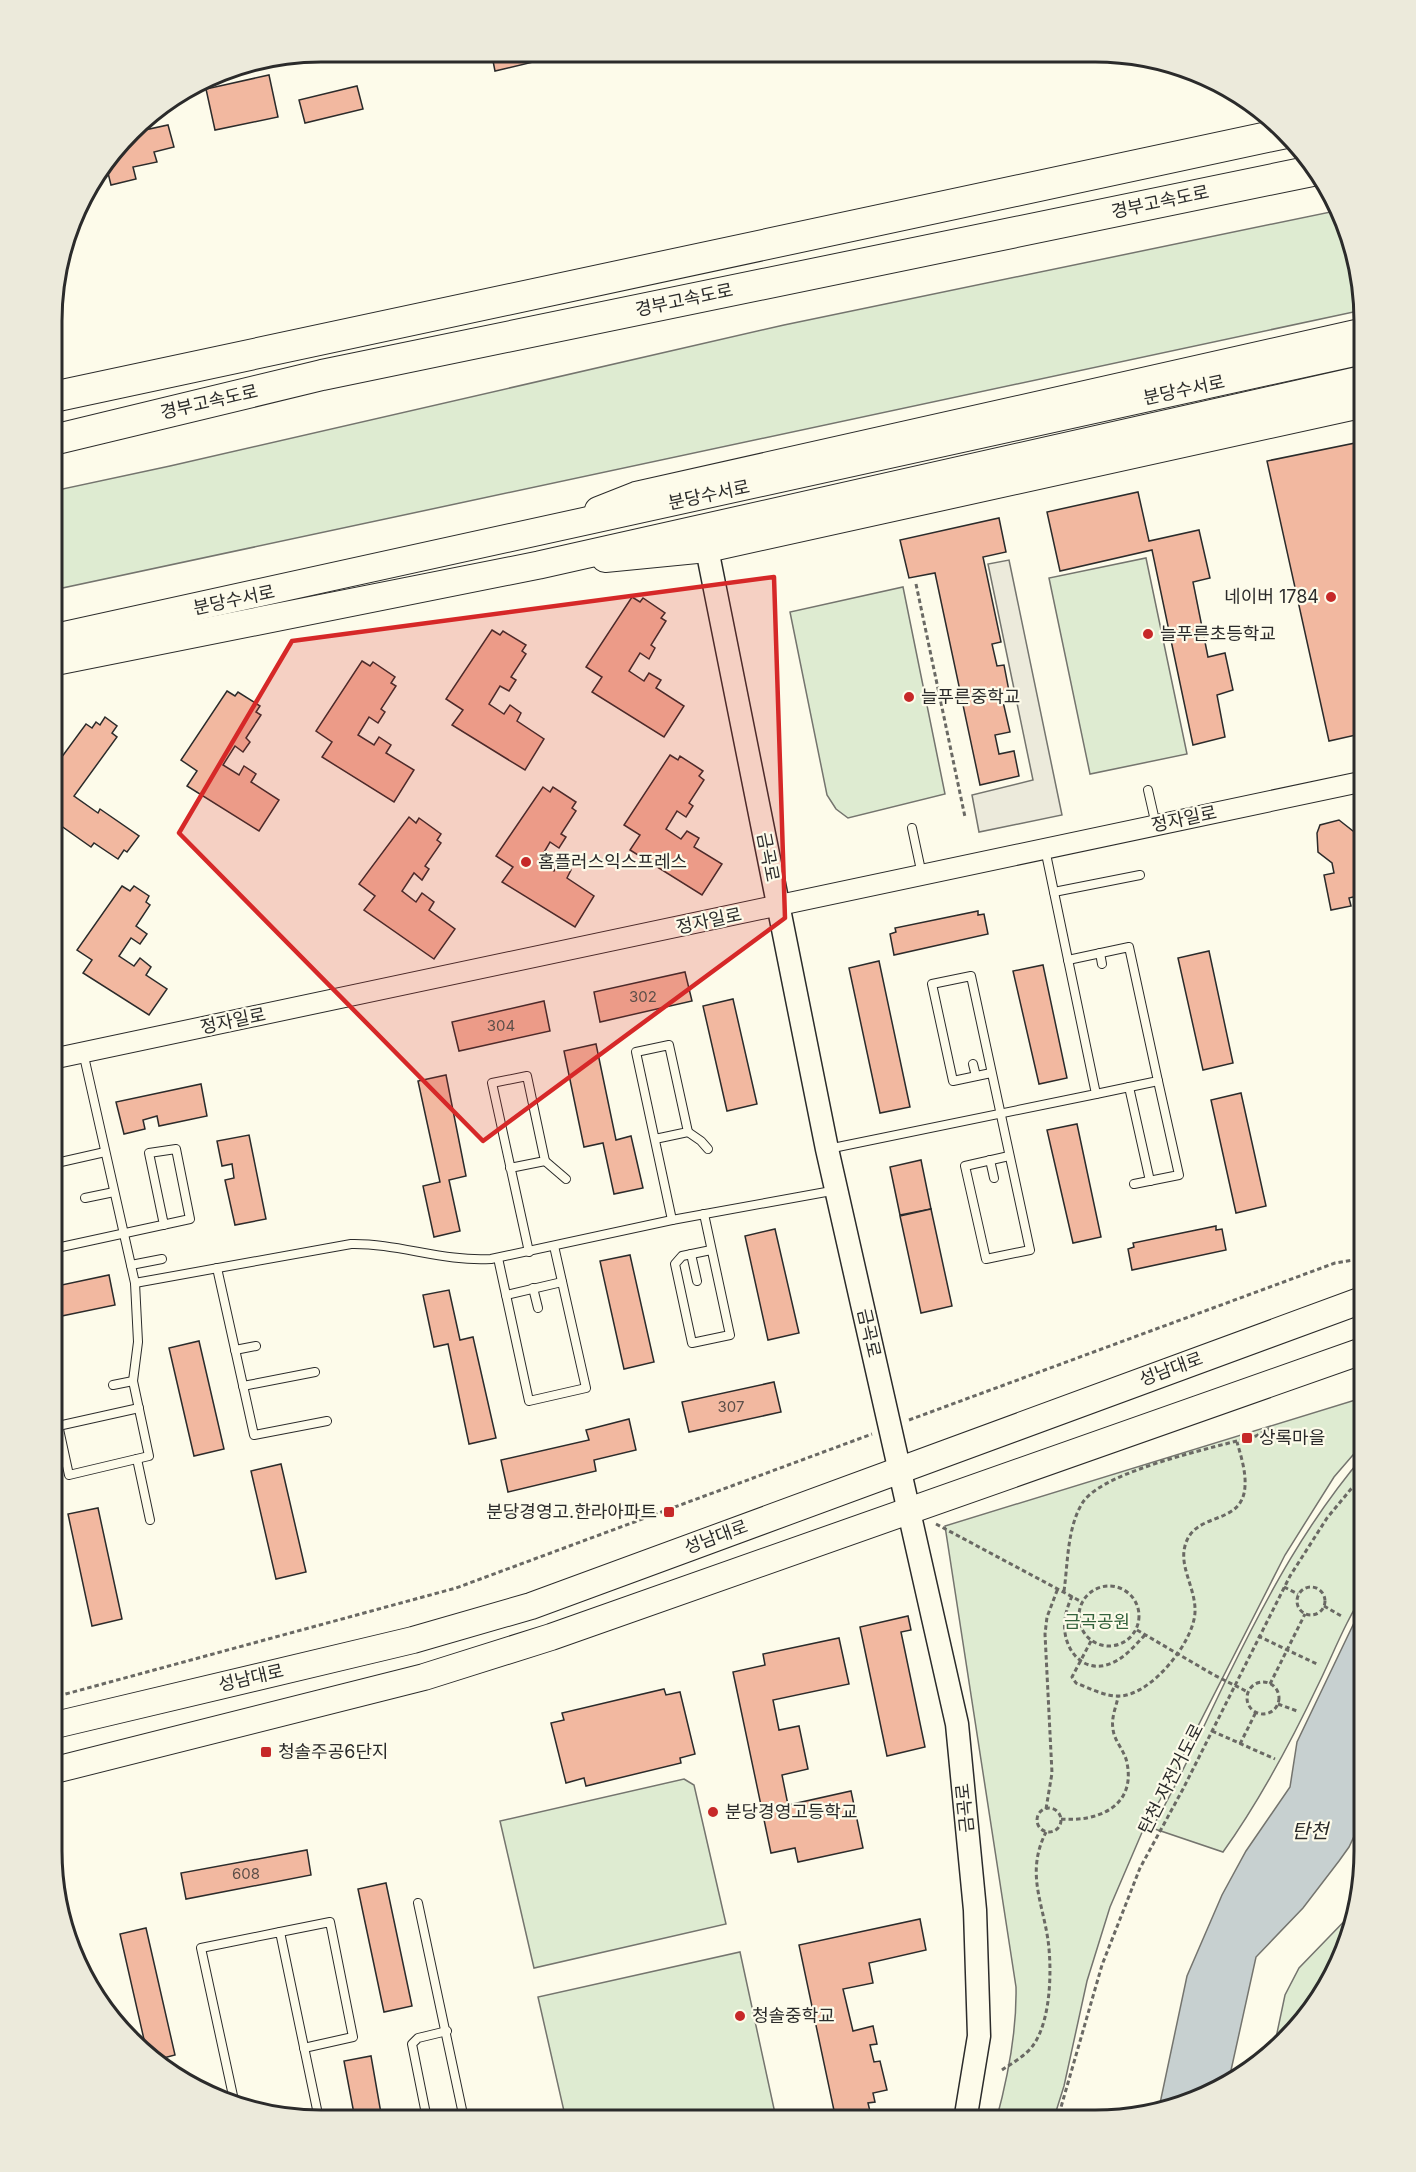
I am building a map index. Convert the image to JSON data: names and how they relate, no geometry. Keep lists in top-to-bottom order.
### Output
{
  "streets": {
    "highway": ["경부고속도로", "분당수서로"],
    "main road": ["금곡로", "성남대로"],
    "street": ["정자일로"],
    "path": ["탄천 자전거도로"]
  },
  "crossings": [
    ["정자일로", "금곡로"],
    ["금곡로", "성남대로"]
  ],
  "water": ["탄천"],
  "parks": ["금곡공원"],
  "places": {
    "other": [
      "네이버 1784",
      "늘푸른초등학교",
      "늘푸른중학교",
      "홈플러스익스프레스",
      "분당경영고등학교",
      "청솔중학교"
    ],
    "transit": ["상록마을", "분당경영고.한라아파트", "청솔주공6단지"]
  },
  "house_numbers": [
    "302",
    "304",
    "307",
    "608"
  ]
}
